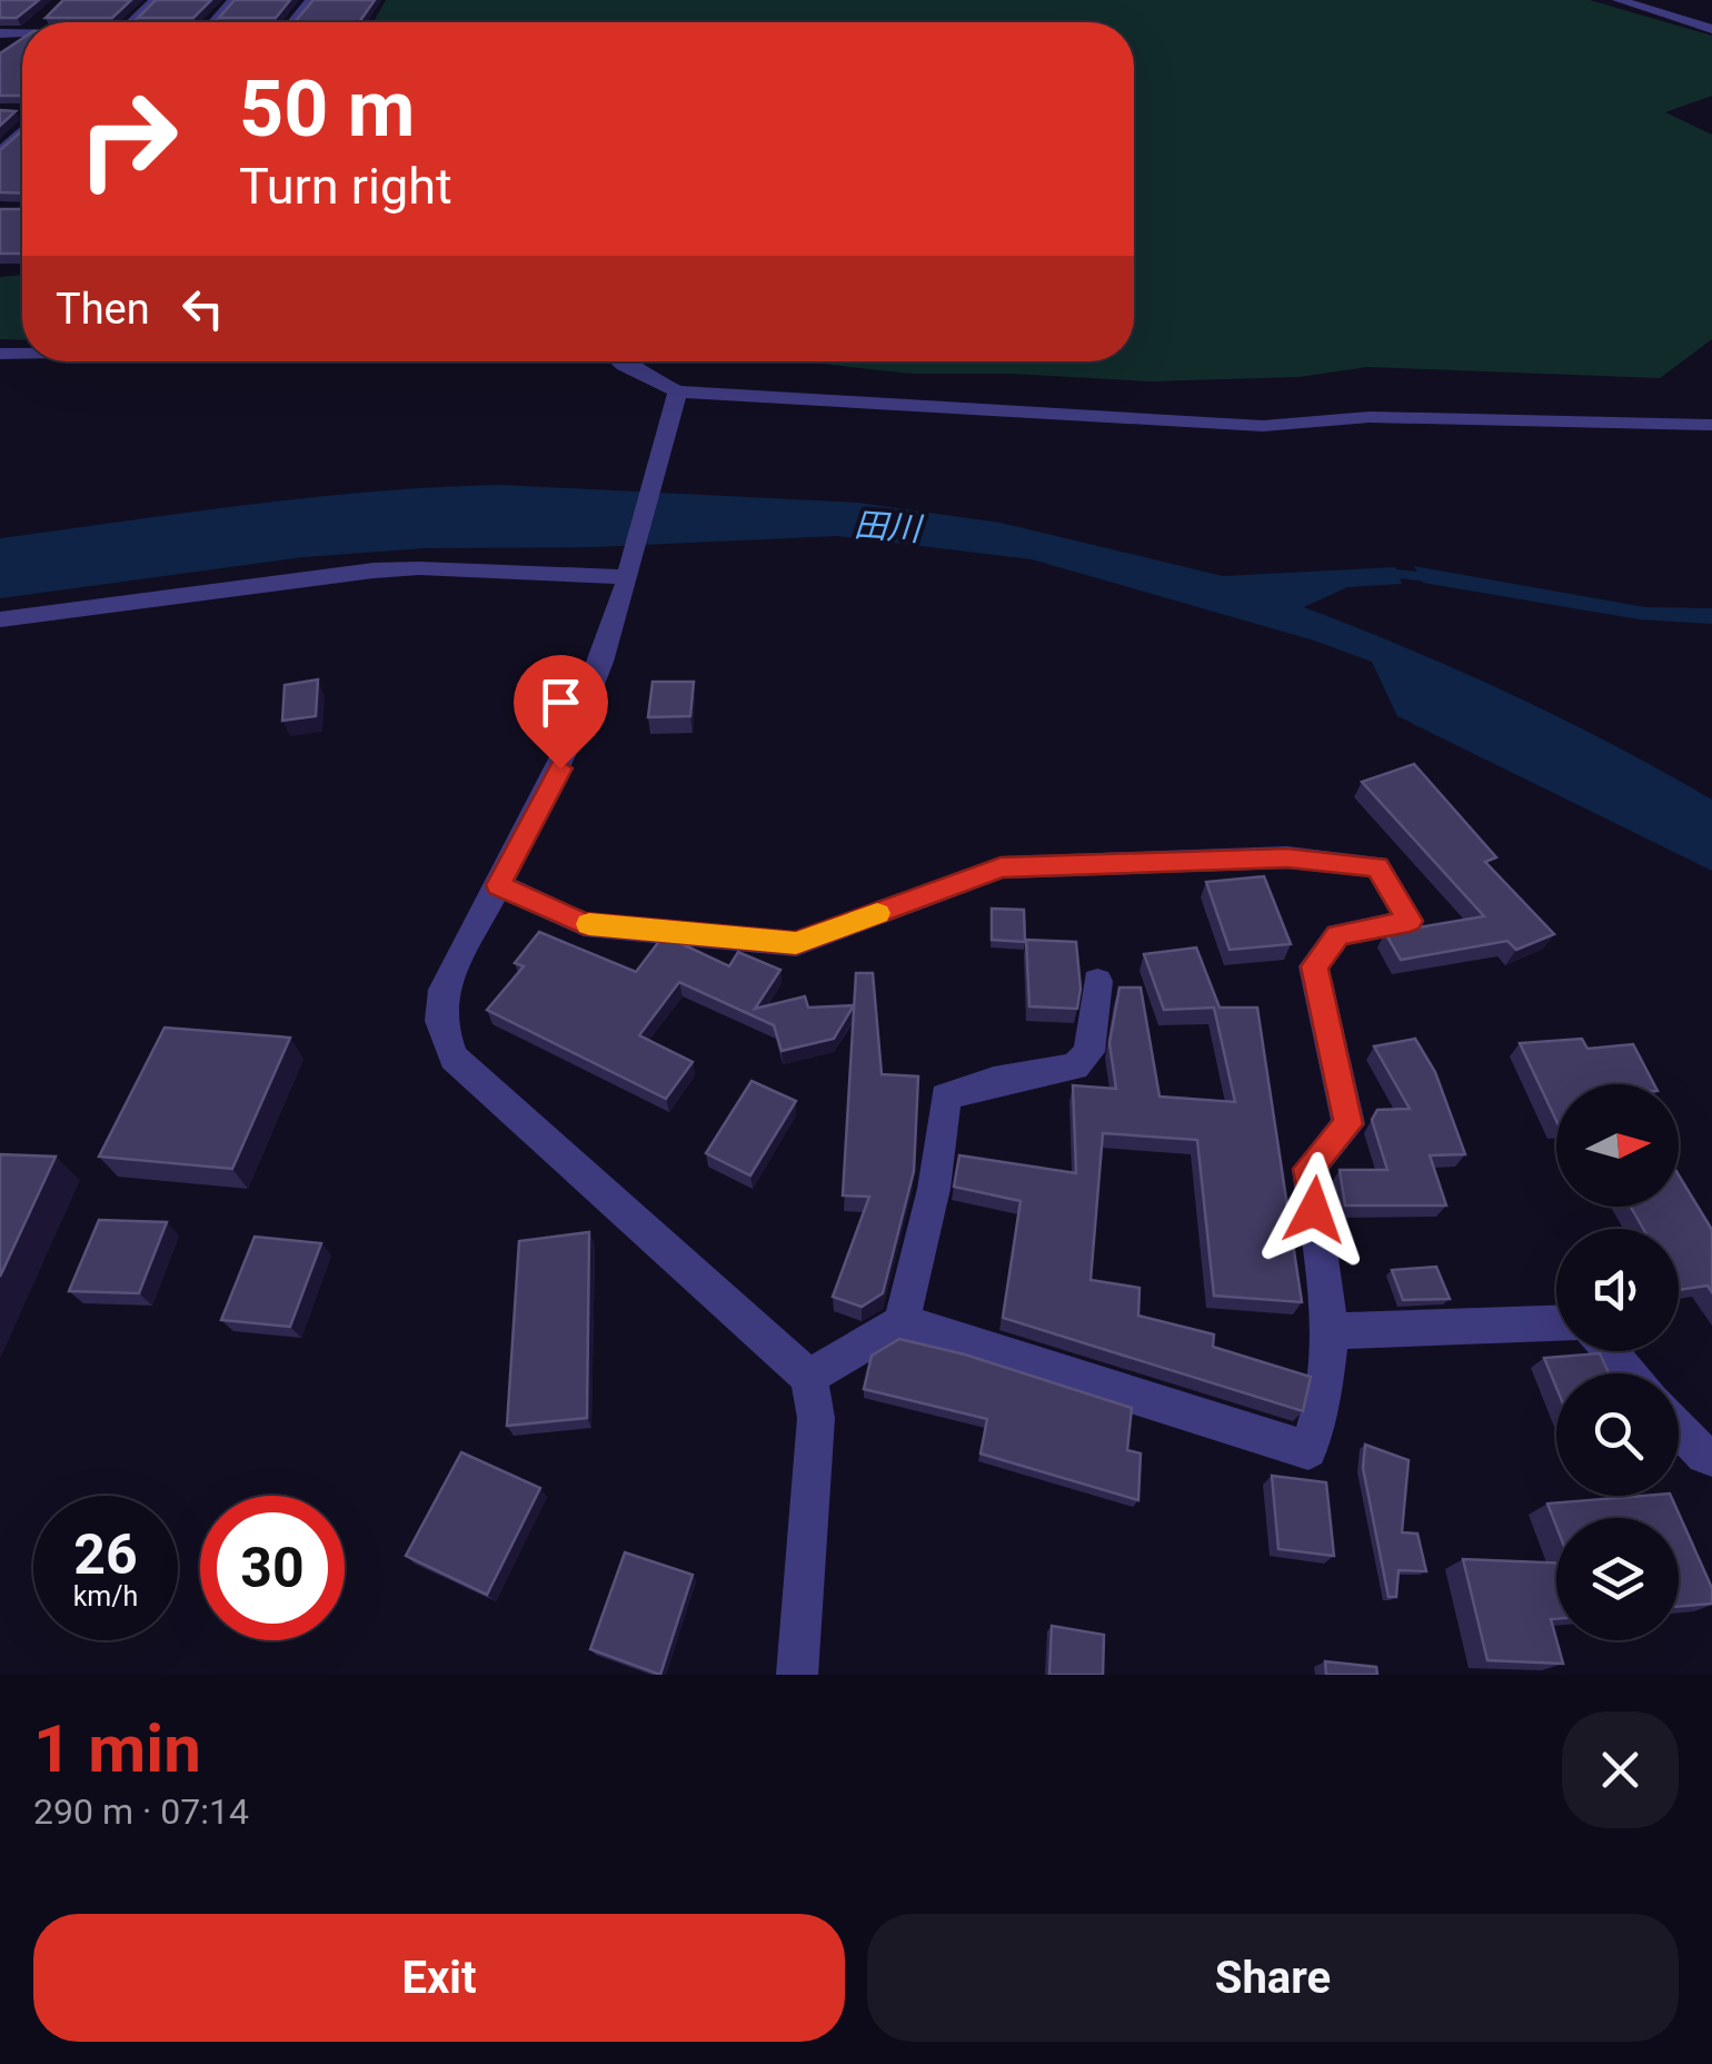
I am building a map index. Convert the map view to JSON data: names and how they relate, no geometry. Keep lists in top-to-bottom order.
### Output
{
  "water": ["田川"],
  "north": "right",
  "page": {
    "turn": ["50 m", "Turn right"],
    "then": "Then",
    "speed": "26 km/h",
    "limit": "30",
    "heading": ["1 min", "290 m · 07:14"],
    "buttons": ["Exit", "Share"]
  }
}
